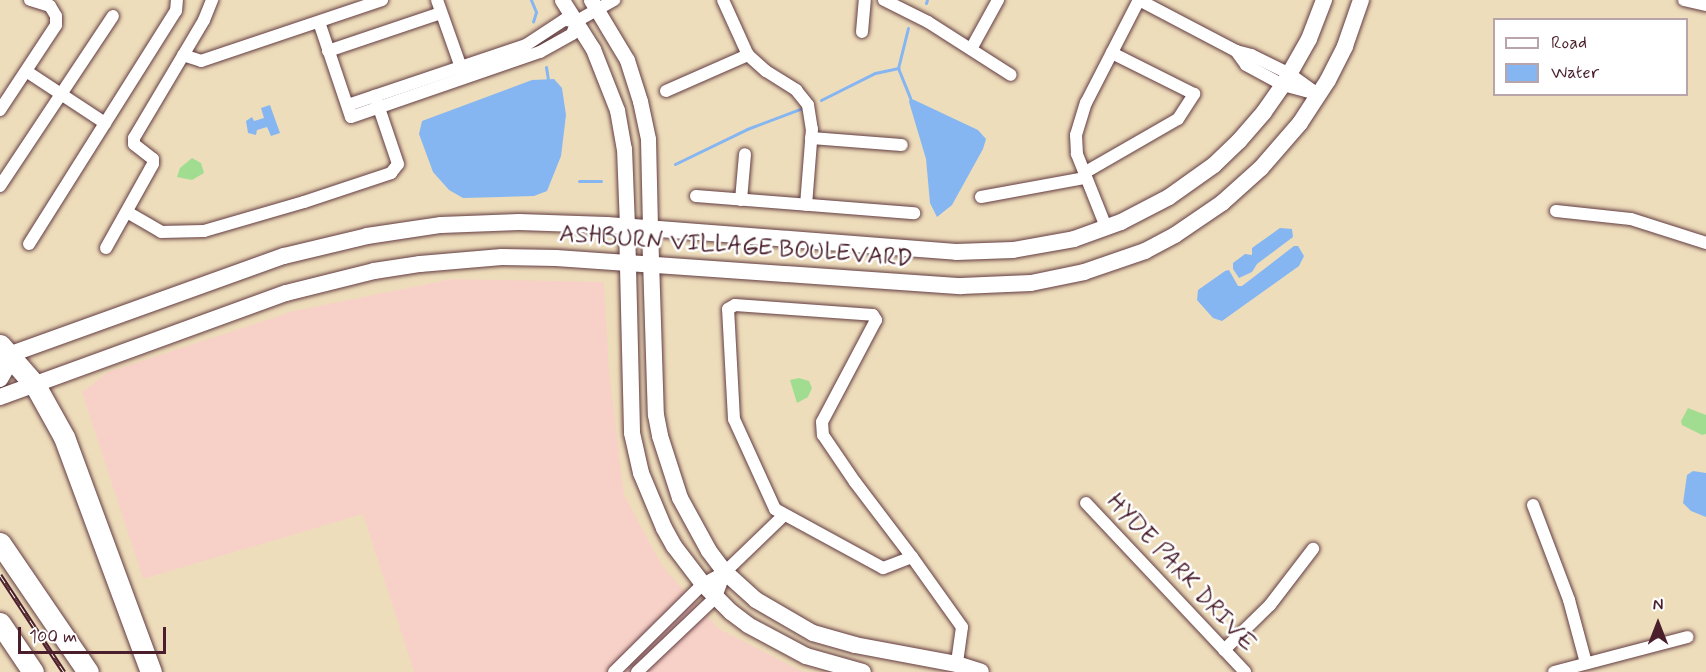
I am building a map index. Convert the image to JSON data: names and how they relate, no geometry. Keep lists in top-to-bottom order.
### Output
{
  "streets": {
    "main road": ["ASHBURN VILLAGE BOULEVARD"],
    "street": ["HYDE PARK DRIVE"]
  },
  "legend": ["Road", "Water"],
  "scale_bar": "100 m",
  "north": "top"
}
